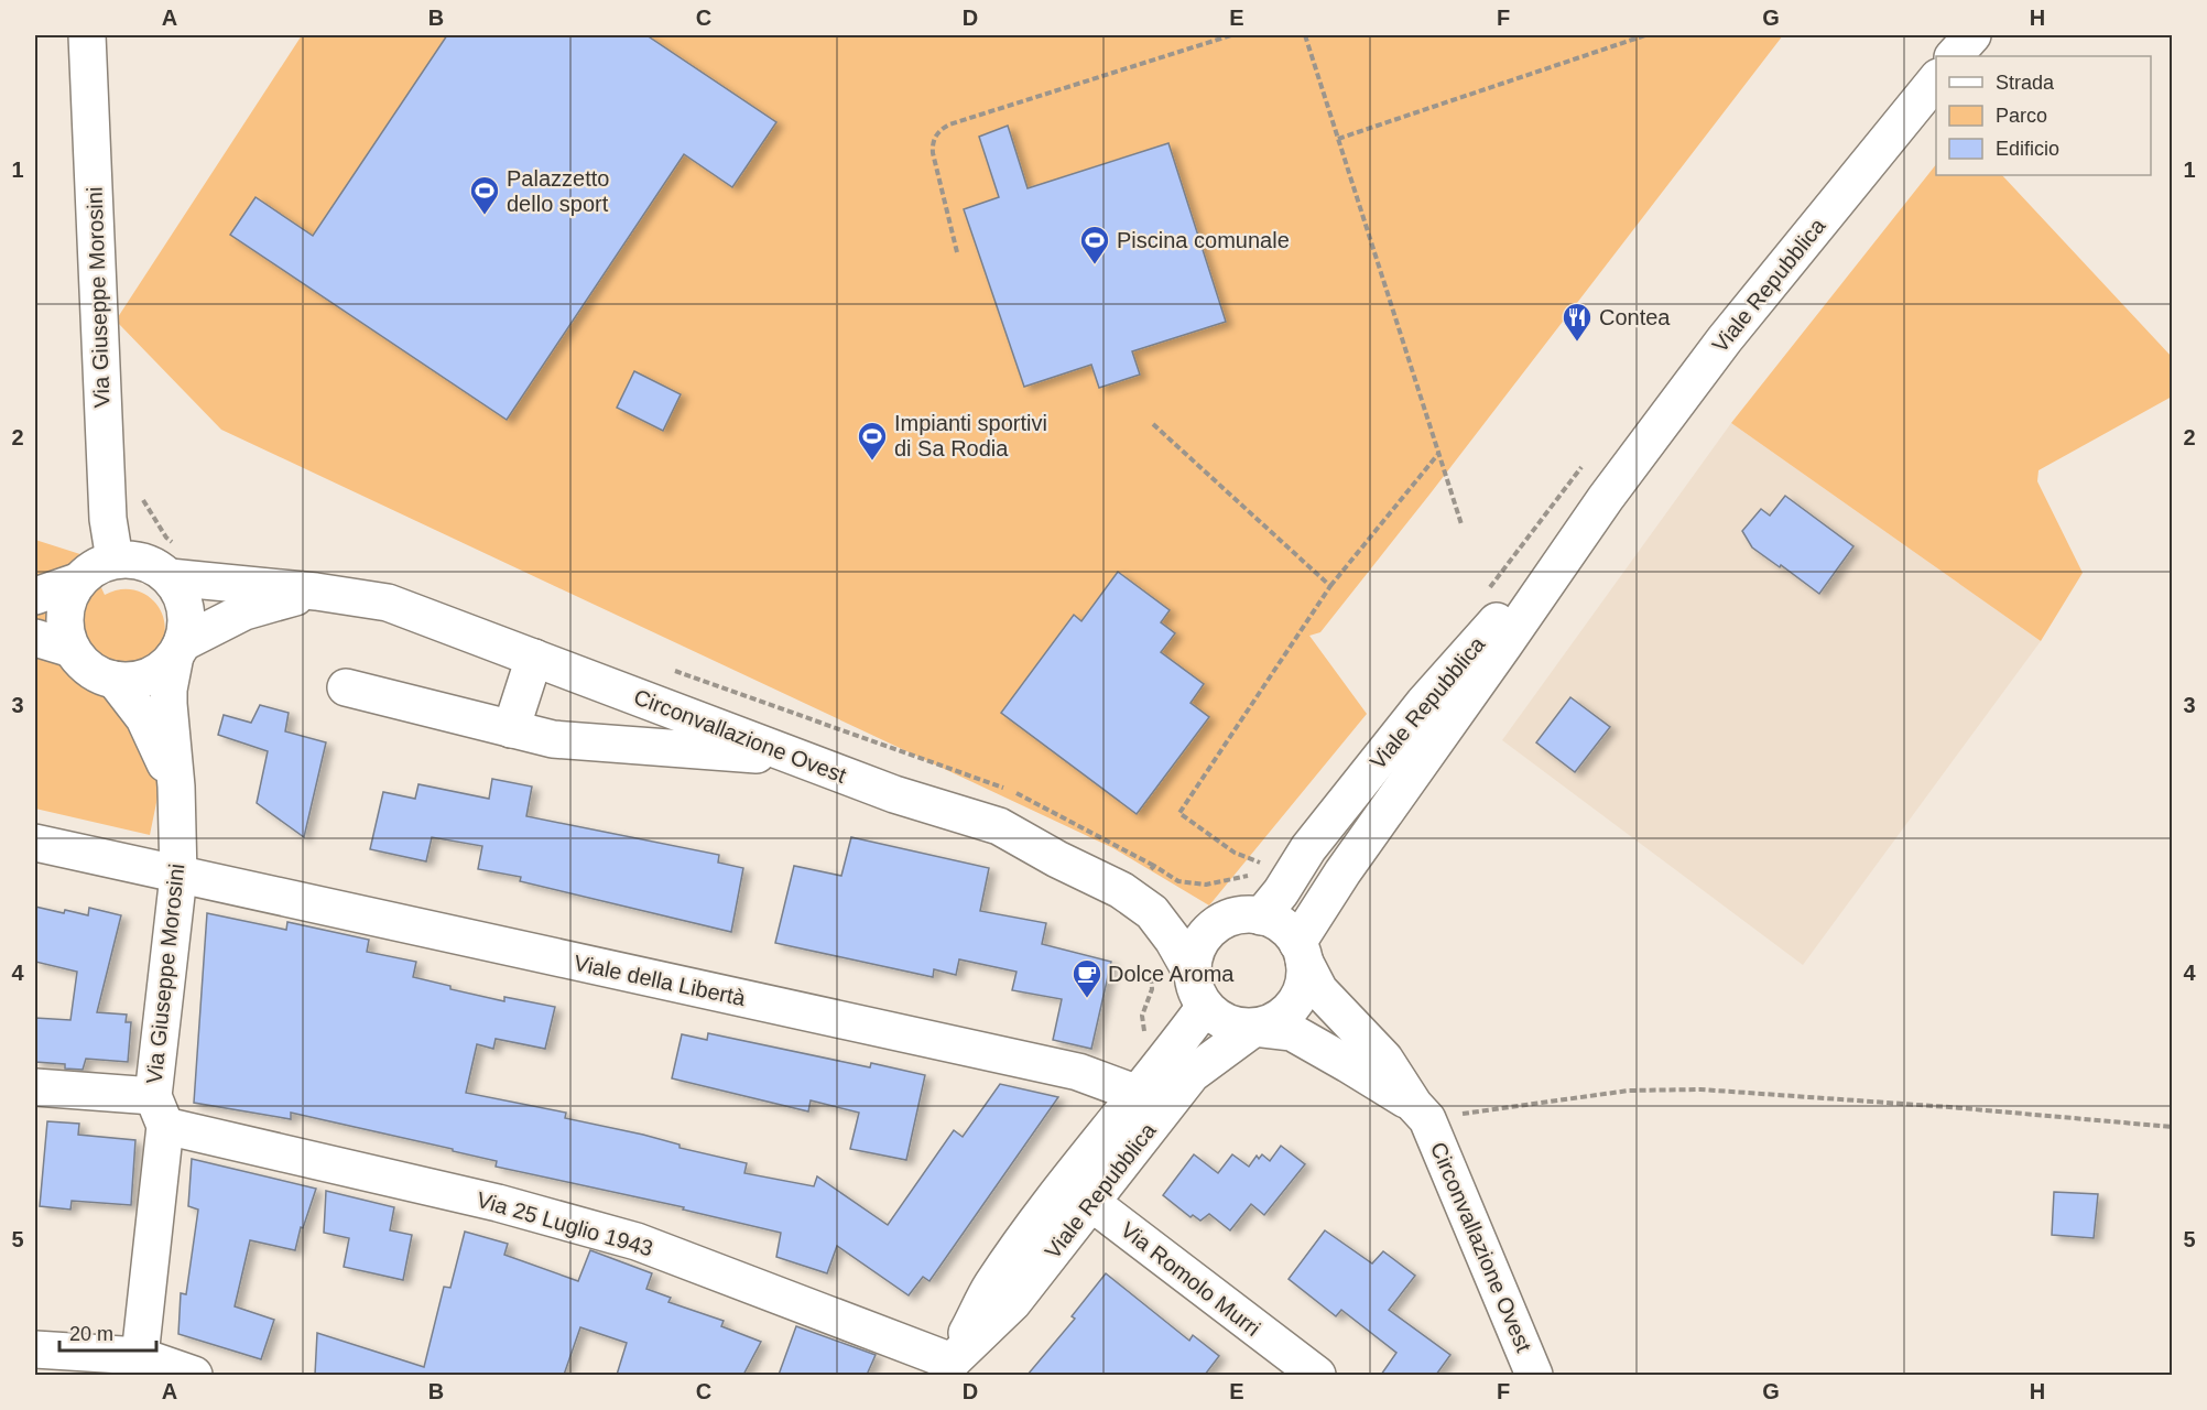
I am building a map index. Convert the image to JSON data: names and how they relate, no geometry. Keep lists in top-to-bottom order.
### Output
{
  "streets": {
    "street": [
      "Viale Repubblica",
      "Via Giuseppe Morosini",
      "Circonvallazione Ovest",
      "Viale della Libertà",
      "Via 25 Luglio 1943",
      "Via Romolo Murri"
    ]
  },
  "crossings": [
    ["Viale Repubblica", "Circonvallazione Ovest"],
    ["Viale Repubblica", "Viale della Libertà"],
    ["Viale Repubblica", "Via 25 Luglio 1943"],
    ["Viale Repubblica", "Via Romolo Murri"],
    ["Via Giuseppe Morosini", "Circonvallazione Ovest"],
    ["Via Giuseppe Morosini", "Viale della Libertà"],
    ["Via Giuseppe Morosini", "Via 25 Luglio 1943"]
  ],
  "places": {
    "sports": ["Palazzetto dello sport", "Piscina comunale", "Impianti sportivi di Sa Rodia"],
    "restaurant": ["Contea"],
    "cafe": ["Dolce Aroma"]
  },
  "legend": ["Strada", "Parco", "Edificio"],
  "scale_bar": "20 m",
  "grid": {
    "columns": [
      "A",
      "B",
      "C",
      "D",
      "E",
      "F",
      "G",
      "H"
    ],
    "rows": [
      "1",
      "2",
      "3",
      "4",
      "5"
    ]
  }
}
